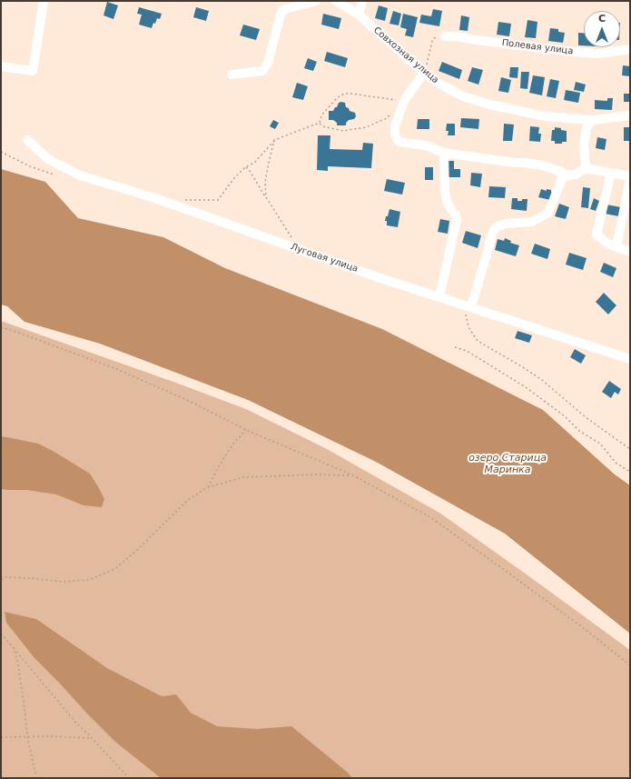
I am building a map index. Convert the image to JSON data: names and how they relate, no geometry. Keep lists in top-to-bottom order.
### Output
{
  "streets": {
    "street": ["Полевая улица", "Совхозная улица", "Луговая улица"]
  },
  "water": ["озеро Старица Маринка"],
  "north": "top"
}
